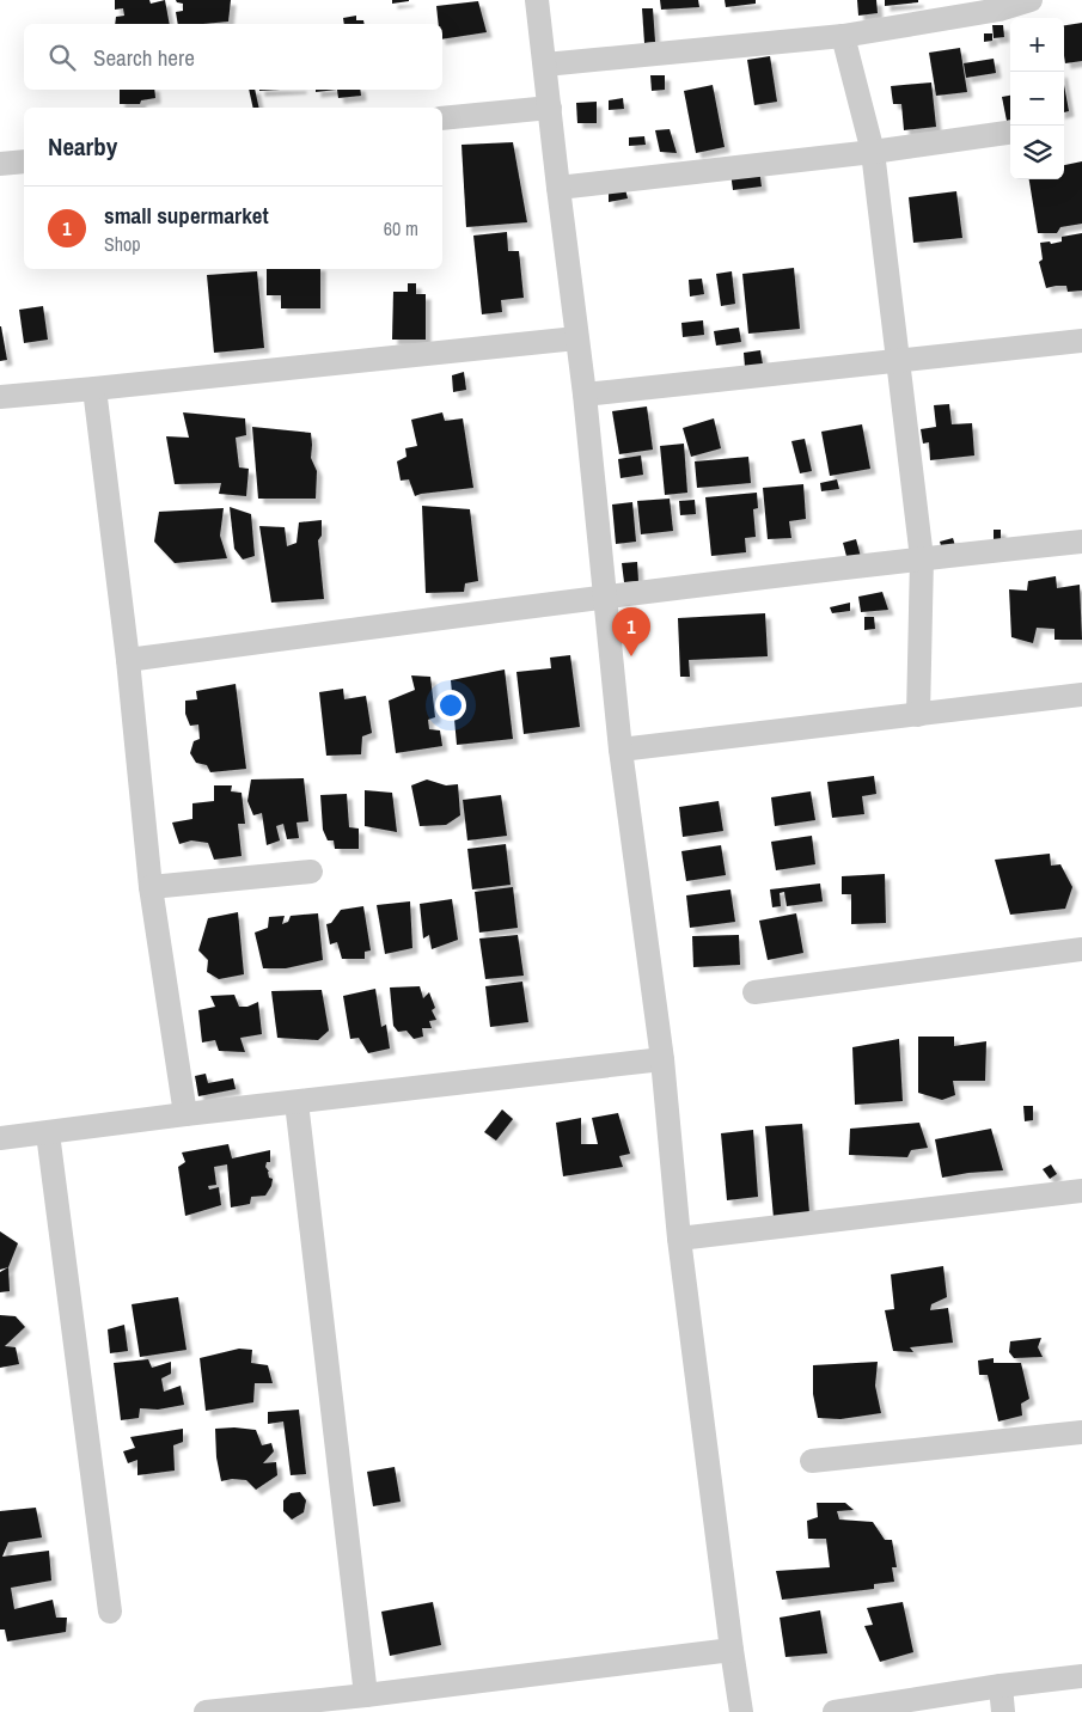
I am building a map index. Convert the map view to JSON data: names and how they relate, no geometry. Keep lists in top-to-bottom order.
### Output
{
  "page": {
    "map_buttons": ["+", "−"],
    "search": "Search here",
    "heading": "Nearby",
    "list": [
      {
        "mark": "1",
        "name": "small supermarket",
        "note": "Shop",
        "value": "60 m"
      }
    ],
    "pins": "1"
  }
}
